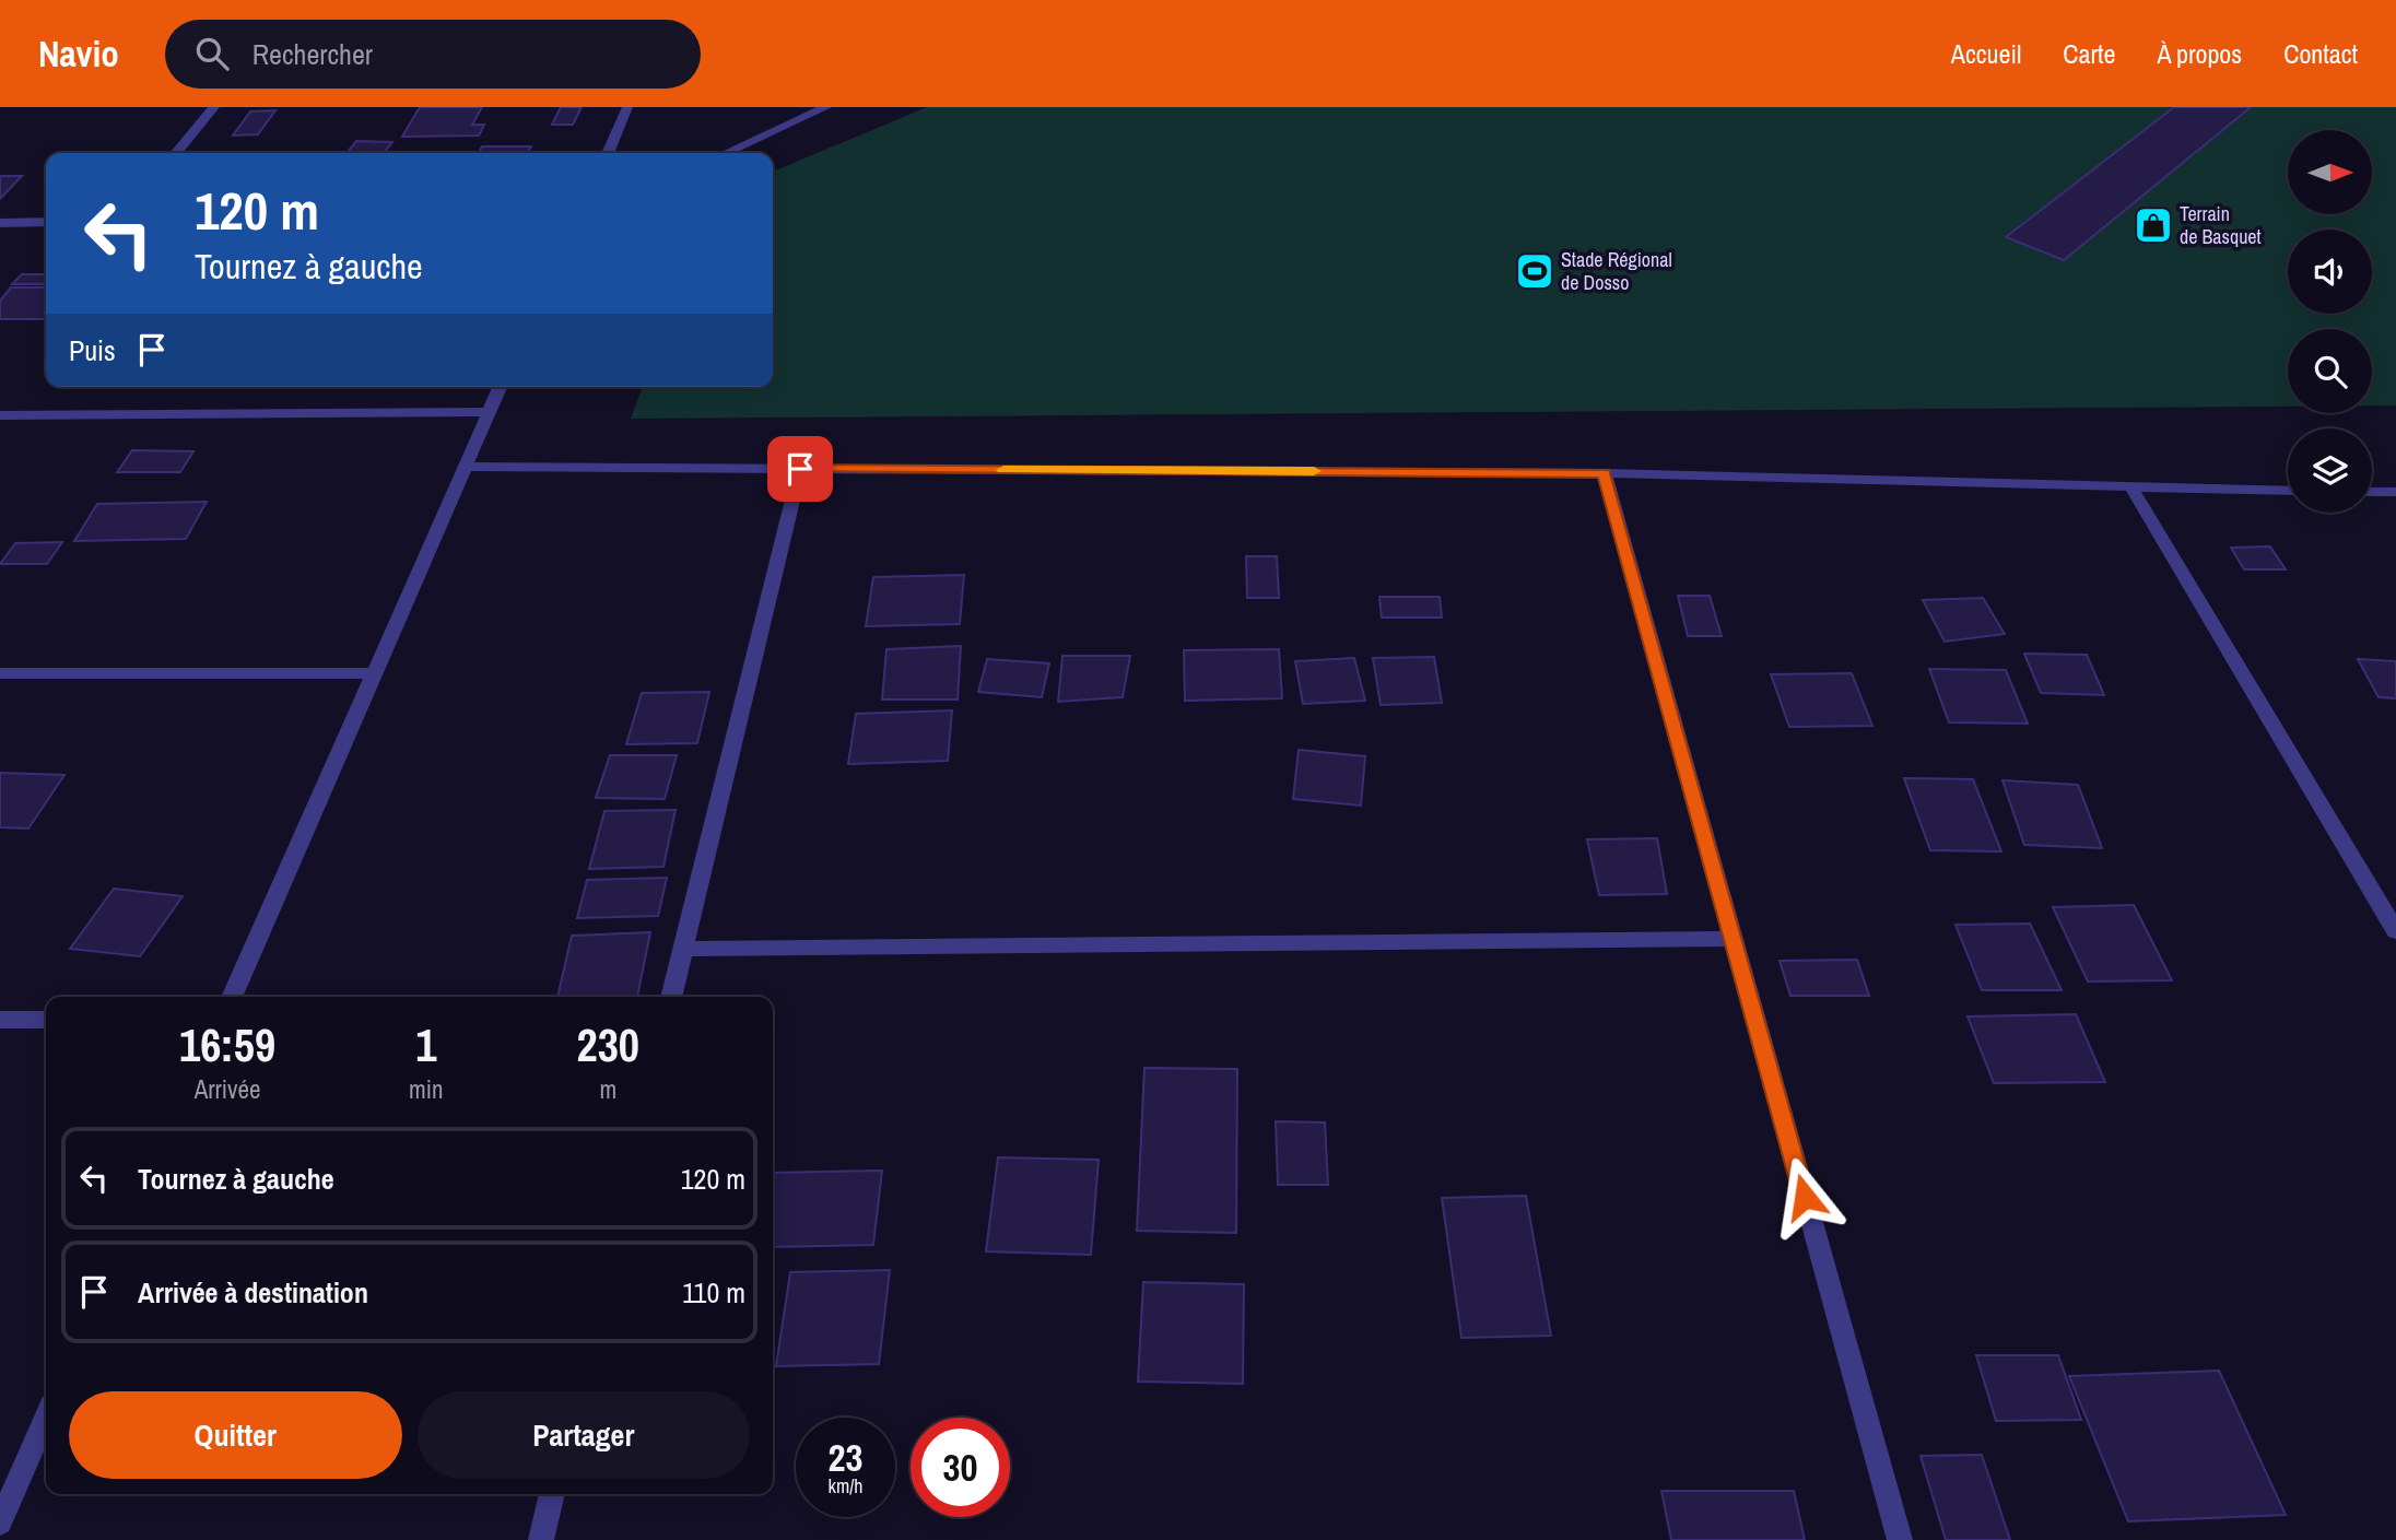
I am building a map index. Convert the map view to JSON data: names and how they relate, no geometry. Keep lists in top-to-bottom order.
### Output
{
  "places": {
    "shop": ["Terrain de Basquet"],
    "sports": ["Stade Régional de Dosso"]
  },
  "north": "right",
  "page": {
    "header": "Navio",
    "search": "Rechercher",
    "nav": [
      "Accueil",
      "Carte",
      "À propos",
      "Contact"
    ],
    "turn": ["120 m", "Tournez à gauche"],
    "then": "Puis",
    "eta": [
      "16:59",
      "Arrivée",
      "1",
      "min",
      "230",
      "m"
    ],
    "list": [
      {
        "name": "Tournez à gauche",
        "value": "120 m"
      },
      {
        "name": "Arrivée à destination",
        "value": "110 m"
      }
    ],
    "buttons": ["Quitter", "Partager"],
    "speed": "23 km/h",
    "limit": "30"
  }
}
